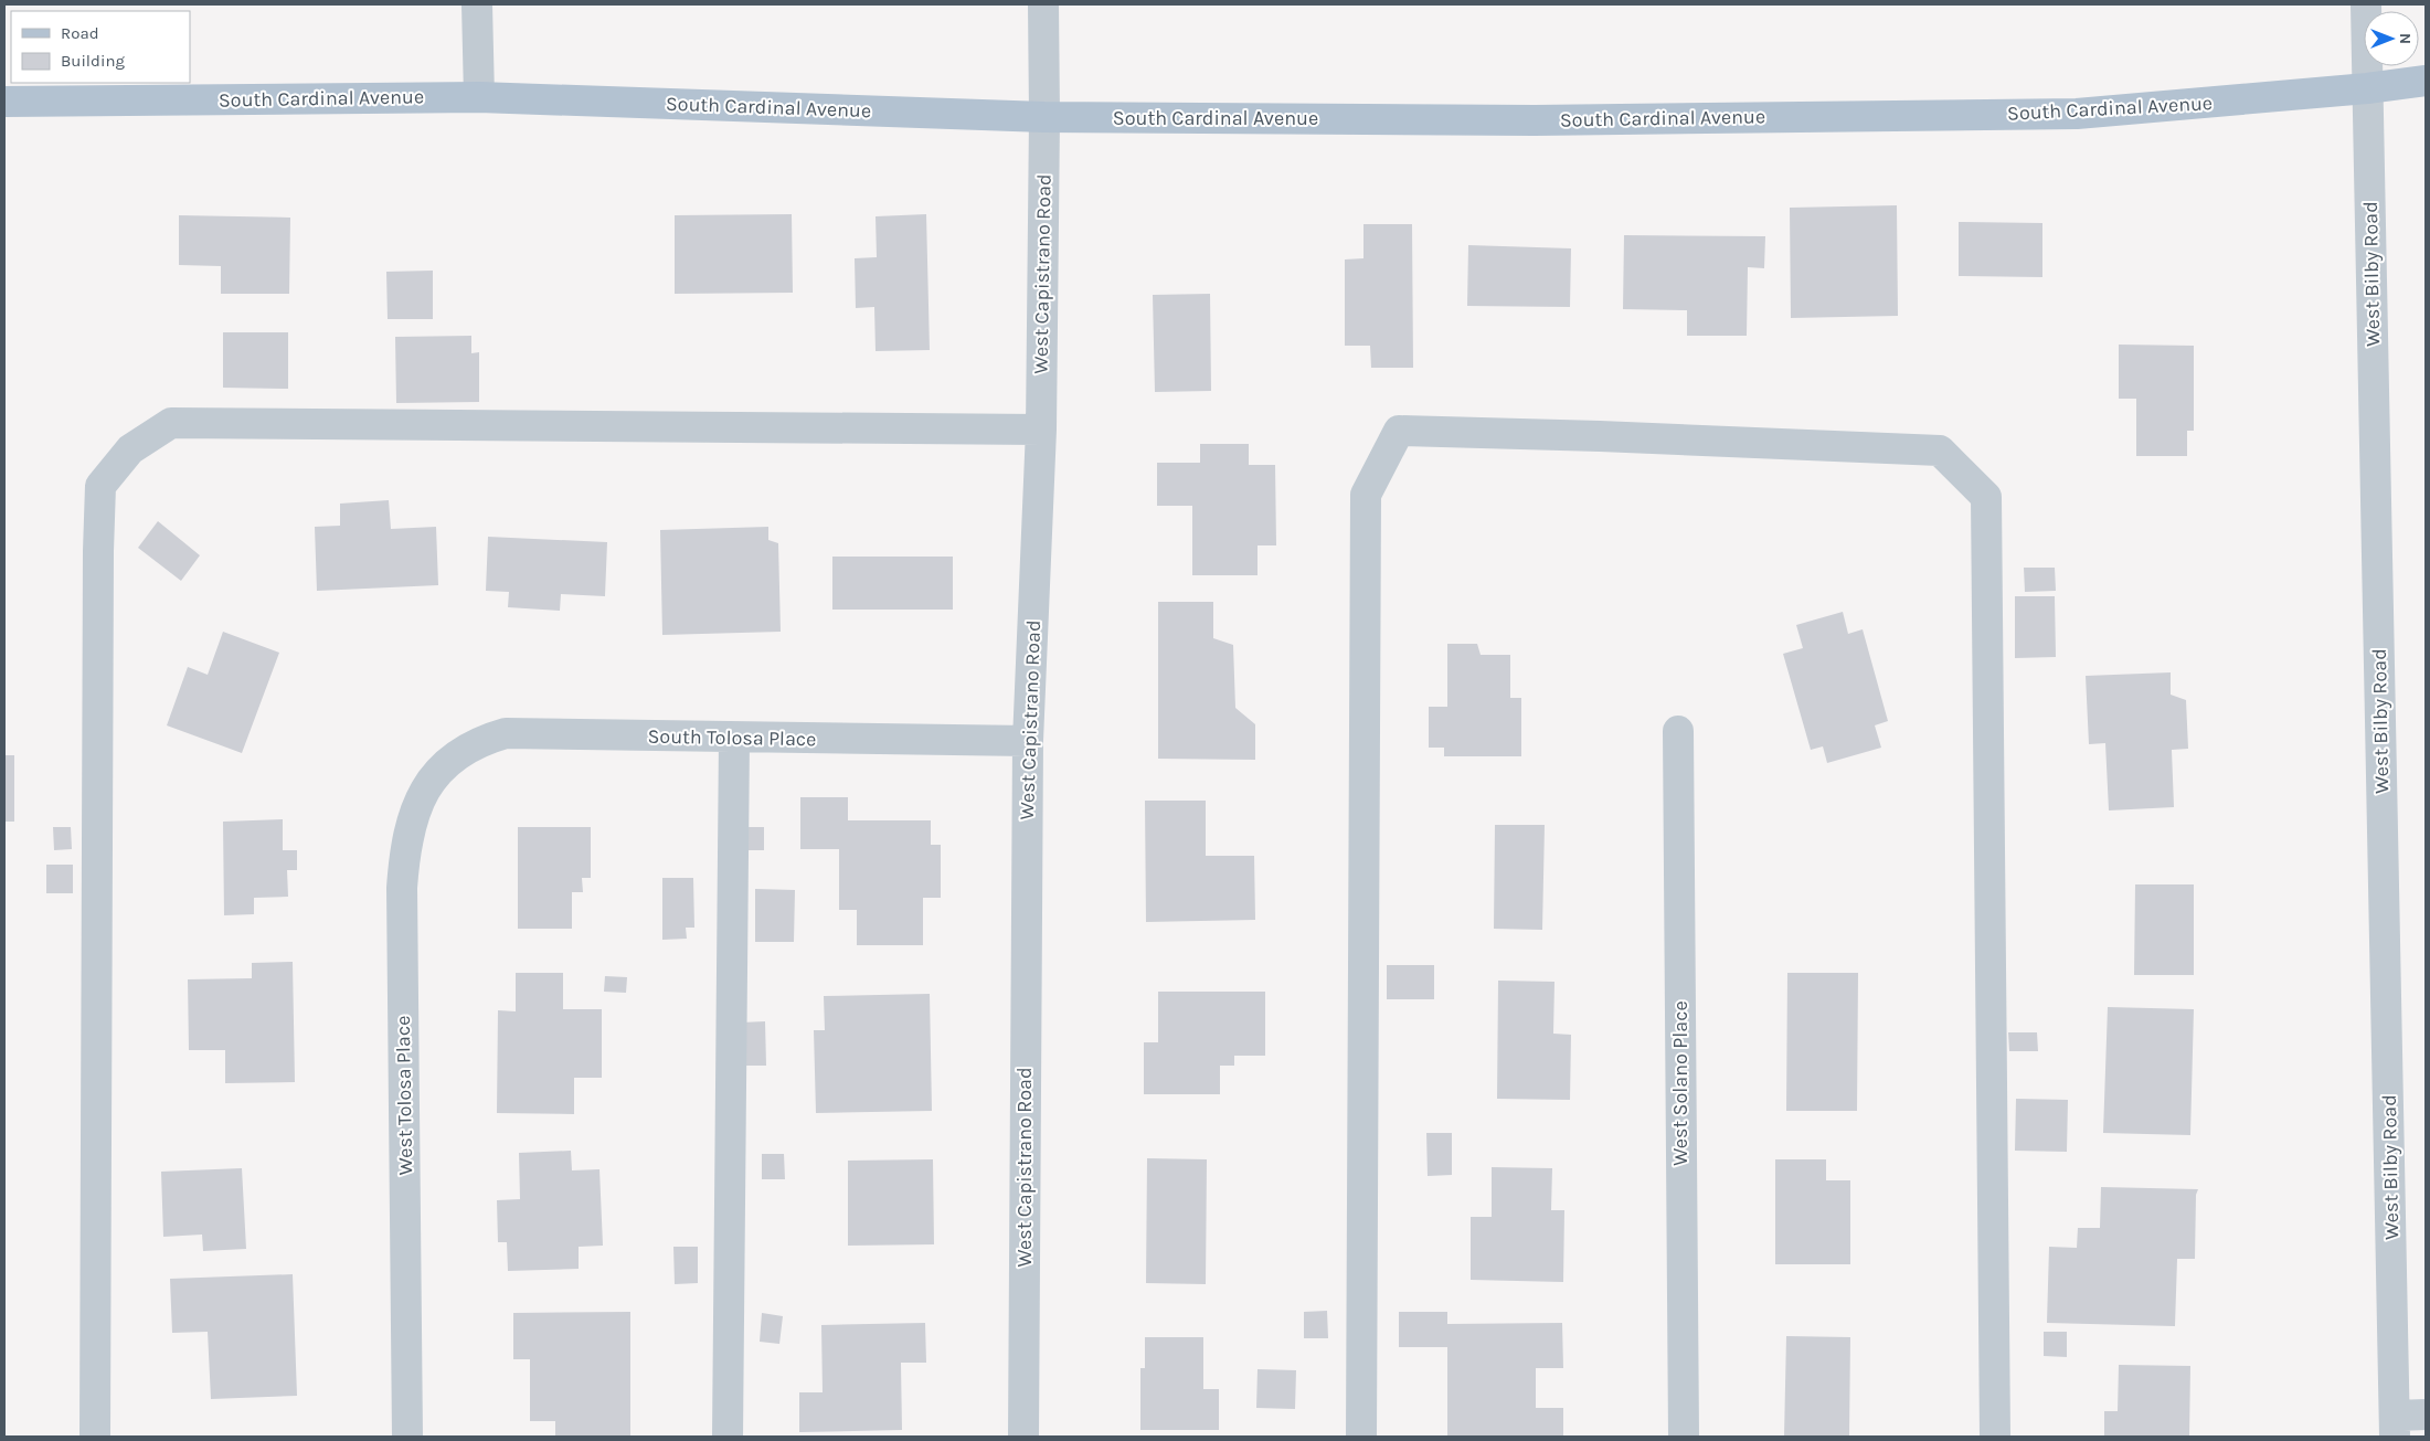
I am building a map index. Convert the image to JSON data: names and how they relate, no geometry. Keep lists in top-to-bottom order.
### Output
{
  "streets": {
    "main road": ["South Cardinal Avenue"],
    "street": [
      "West Capistrano Road",
      "West Bilby Road",
      "South Tolosa Place",
      "West Solano Place",
      "West Tolosa Place"
    ]
  },
  "crossings": [
    ["South Cardinal Avenue", "West Capistrano Road"],
    ["South Cardinal Avenue", "West Bilby Road"],
    ["West Capistrano Road", "South Tolosa Place"],
    ["South Tolosa Place", "West Tolosa Place"]
  ],
  "legend": ["Road", "Building"],
  "north": "right"
}
